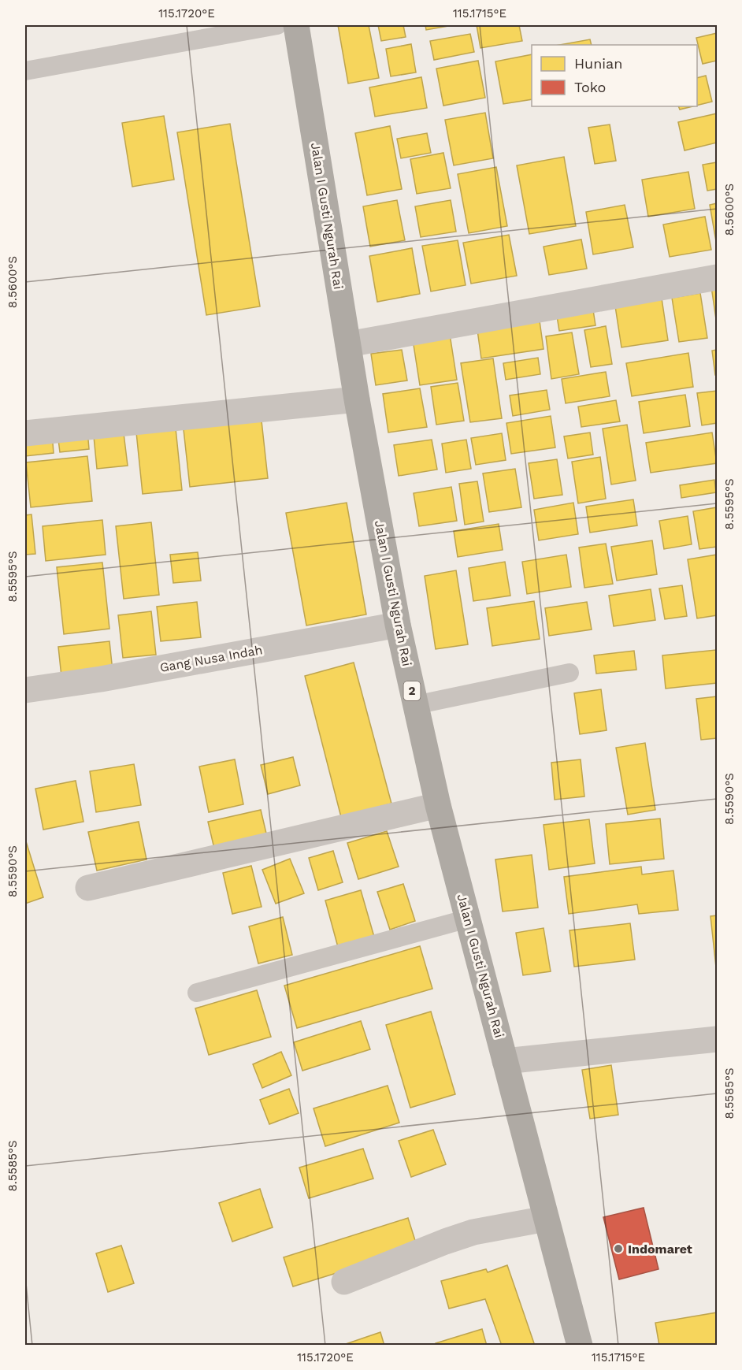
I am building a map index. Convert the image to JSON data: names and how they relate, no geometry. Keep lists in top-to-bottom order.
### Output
{
  "streets": {
    "highway": ["Jalan I Gusti Ngurah Rai", "2"],
    "street": ["Gang Nusa Indah"]
  },
  "crossings": [
    ["Jalan I Gusti Ngurah Rai", "Gang Nusa Indah"]
  ],
  "places": ["Indomaret"],
  "legend": ["Hunian", "Toko"],
  "coordinates": [
    "115.1720°E",
    "115.1715°E",
    "8.5600°S",
    "8.5595°S",
    "8.5590°S",
    "8.5585°S"
  ]
}
